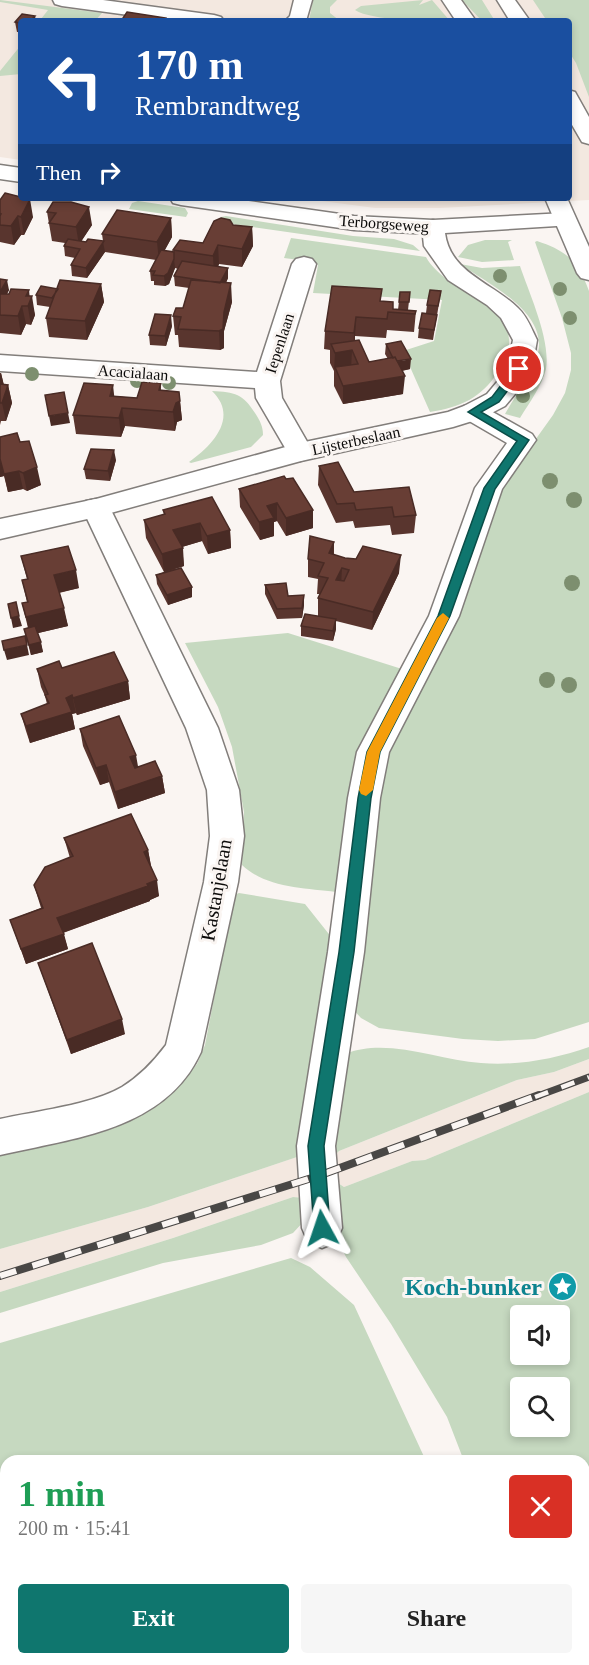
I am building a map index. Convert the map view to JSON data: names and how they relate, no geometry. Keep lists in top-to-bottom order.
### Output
{
  "streets": {
    "street": [
      "Terborgseweg",
      "Iepenlaan",
      "Acacialaan",
      "Lijsterbeslaan",
      "Kastanjelaan"
    ]
  },
  "crossings": [
    ["Terborgseweg", "Lijsterbeslaan"],
    ["Iepenlaan", "Acacialaan"],
    ["Iepenlaan", "Lijsterbeslaan"],
    ["Lijsterbeslaan", "Kastanjelaan"]
  ],
  "places": {
    "place": ["Koch-bunker"]
  },
  "page": {
    "turn": ["170 m", "Rembrandtweg"],
    "then": "Then",
    "heading": ["1 min", "200 m · 15:41"],
    "buttons": ["Exit", "Share"]
  }
}
